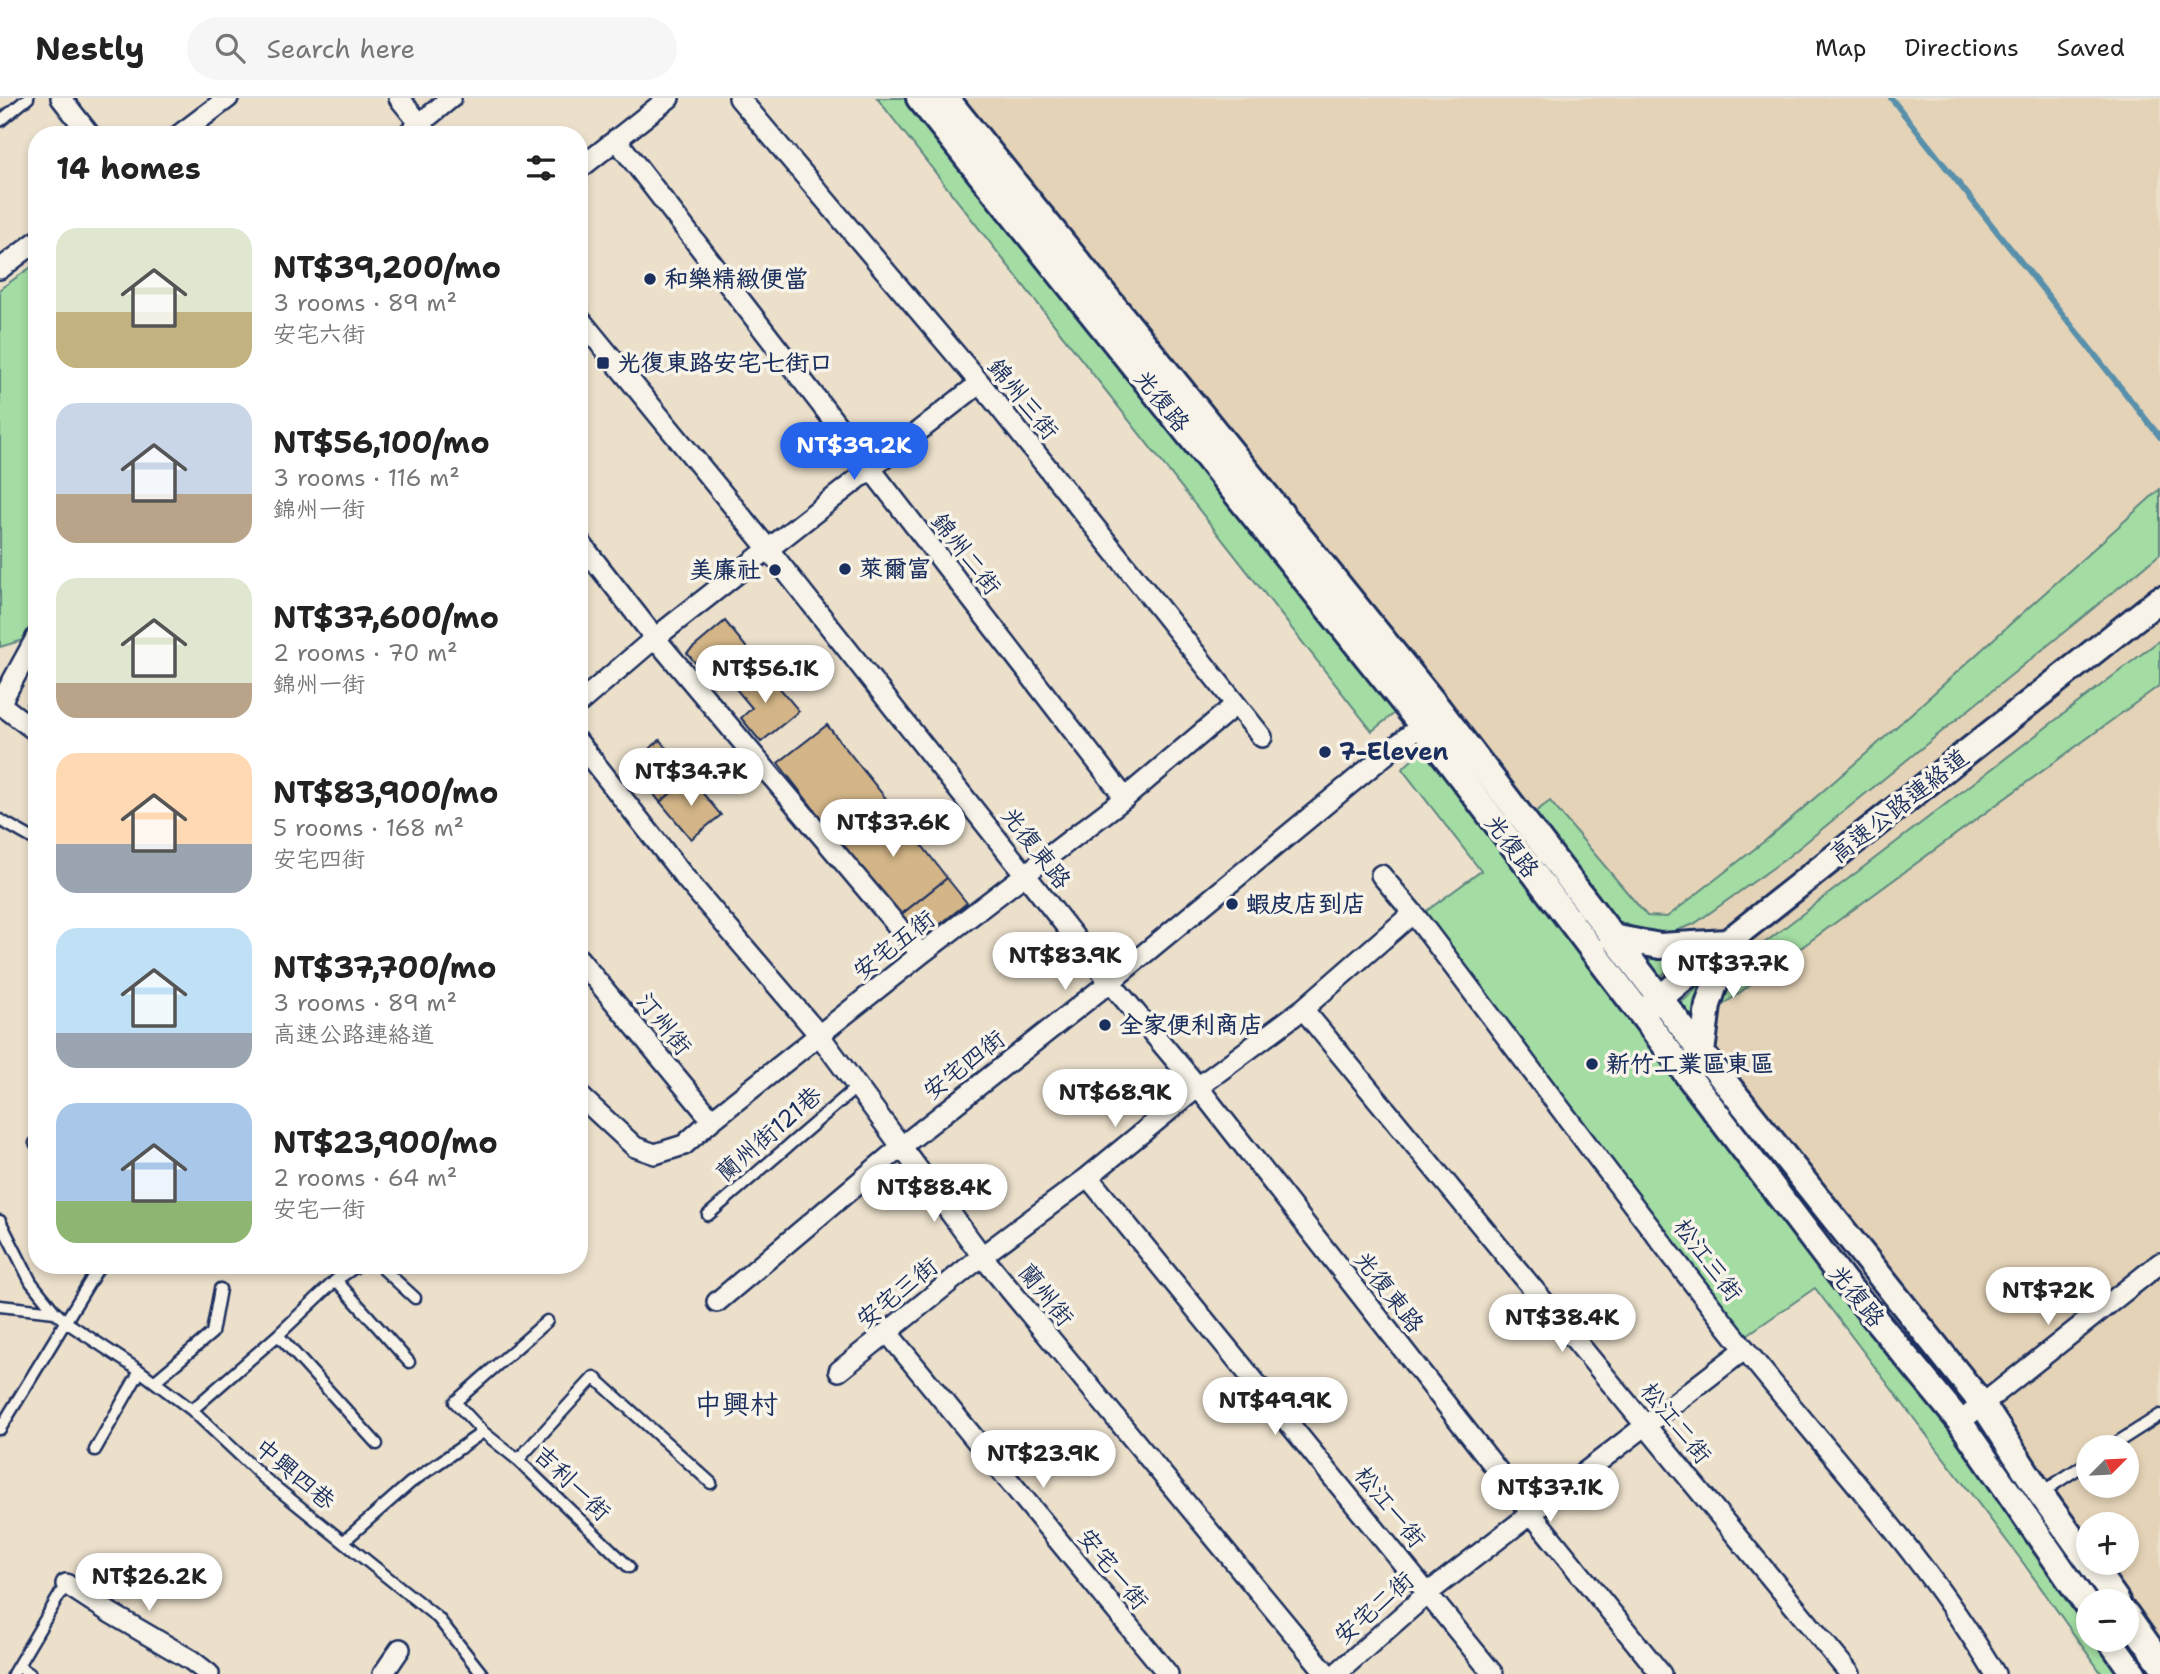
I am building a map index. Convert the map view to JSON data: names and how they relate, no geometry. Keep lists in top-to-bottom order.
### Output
{
  "streets": {
    "street": [
      "錦州三街",
      "光復路",
      "錦州二街",
      "高速公路連絡道",
      "光復東路",
      "安宅五街",
      "汀州街",
      "安宅四街",
      "松江三街",
      "安宅三街",
      "蘭州街",
      "松江二街",
      "松江一街",
      "安宅一街",
      "安宅二街"
    ],
    "lane": ["蘭州街121巷", "中興四巷", "吉利一街"]
  },
  "crossings": [
    ["錦州三街", "安宅五街"],
    ["光復路", "高速公路連絡道"],
    ["光復路", "安宅四街"],
    ["錦州二街", "安宅五街"],
    ["光復東路", "安宅五街"],
    ["光復東路", "安宅四街"],
    ["光復東路", "安宅三街"],
    ["光復東路", "安宅二街"],
    ["安宅五街", "汀州街"],
    ["安宅五街", "蘭州街"],
    ["安宅四街", "蘭州街"],
    ["蘭州街121巷", "蘭州街"],
    ["松江三街", "安宅三街"],
    ["松江三街", "安宅二街"],
    ["安宅三街", "蘭州街"],
    ["安宅三街", "松江二街"],
    ["安宅三街", "松江一街"],
    ["安宅三街", "安宅一街"],
    ["松江二街", "安宅二街"],
    ["松江一街", "安宅二街"]
  ],
  "districts": ["中興村"],
  "places": {
    "other": [
      "和樂精緻便當",
      "萊爾富",
      "美廉社",
      "7-Eleven",
      "蝦皮店到店",
      "全家便利商店",
      "新竹工業區東區"
    ],
    "transit": ["光復東路安宅七街口"]
  },
  "north": "top right",
  "page": {
    "header": "Nestly",
    "search": "Search here",
    "nav": ["Map", "Directions", "Saved"],
    "heading": "14 homes",
    "list": [
      {
        "name": "NT$39,200/mo",
        "note": "3 rooms · 89 m² · 安宅六街"
      },
      {
        "name": "NT$56,100/mo",
        "note": "3 rooms · 116 m² · 錦州一街"
      },
      {
        "name": "NT$37,600/mo",
        "note": "2 rooms · 70 m² · 錦州一街"
      },
      {
        "name": "NT$83,900/mo",
        "note": "5 rooms · 168 m² · 安宅四街"
      },
      {
        "name": "NT$37,700/mo",
        "note": "3 rooms · 89 m² · 高速公路連絡道"
      },
      {
        "name": "NT$23,900/mo",
        "note": "2 rooms · 64 m² · 安宅一街"
      }
    ],
    "price": [
      "NT$39.2K",
      "NT$56.1K",
      "NT$34.7K",
      "NT$37.6K",
      "NT$83.9K",
      "NT$37.7K",
      "NT$68.9K",
      "NT$88.4K",
      "NT$72K",
      "NT$38.4K",
      "NT$49.9K",
      "NT$23.9K",
      "NT$37.1K",
      "NT$26.2K"
    ],
    "map_buttons": ["+", "−"]
  }
}
